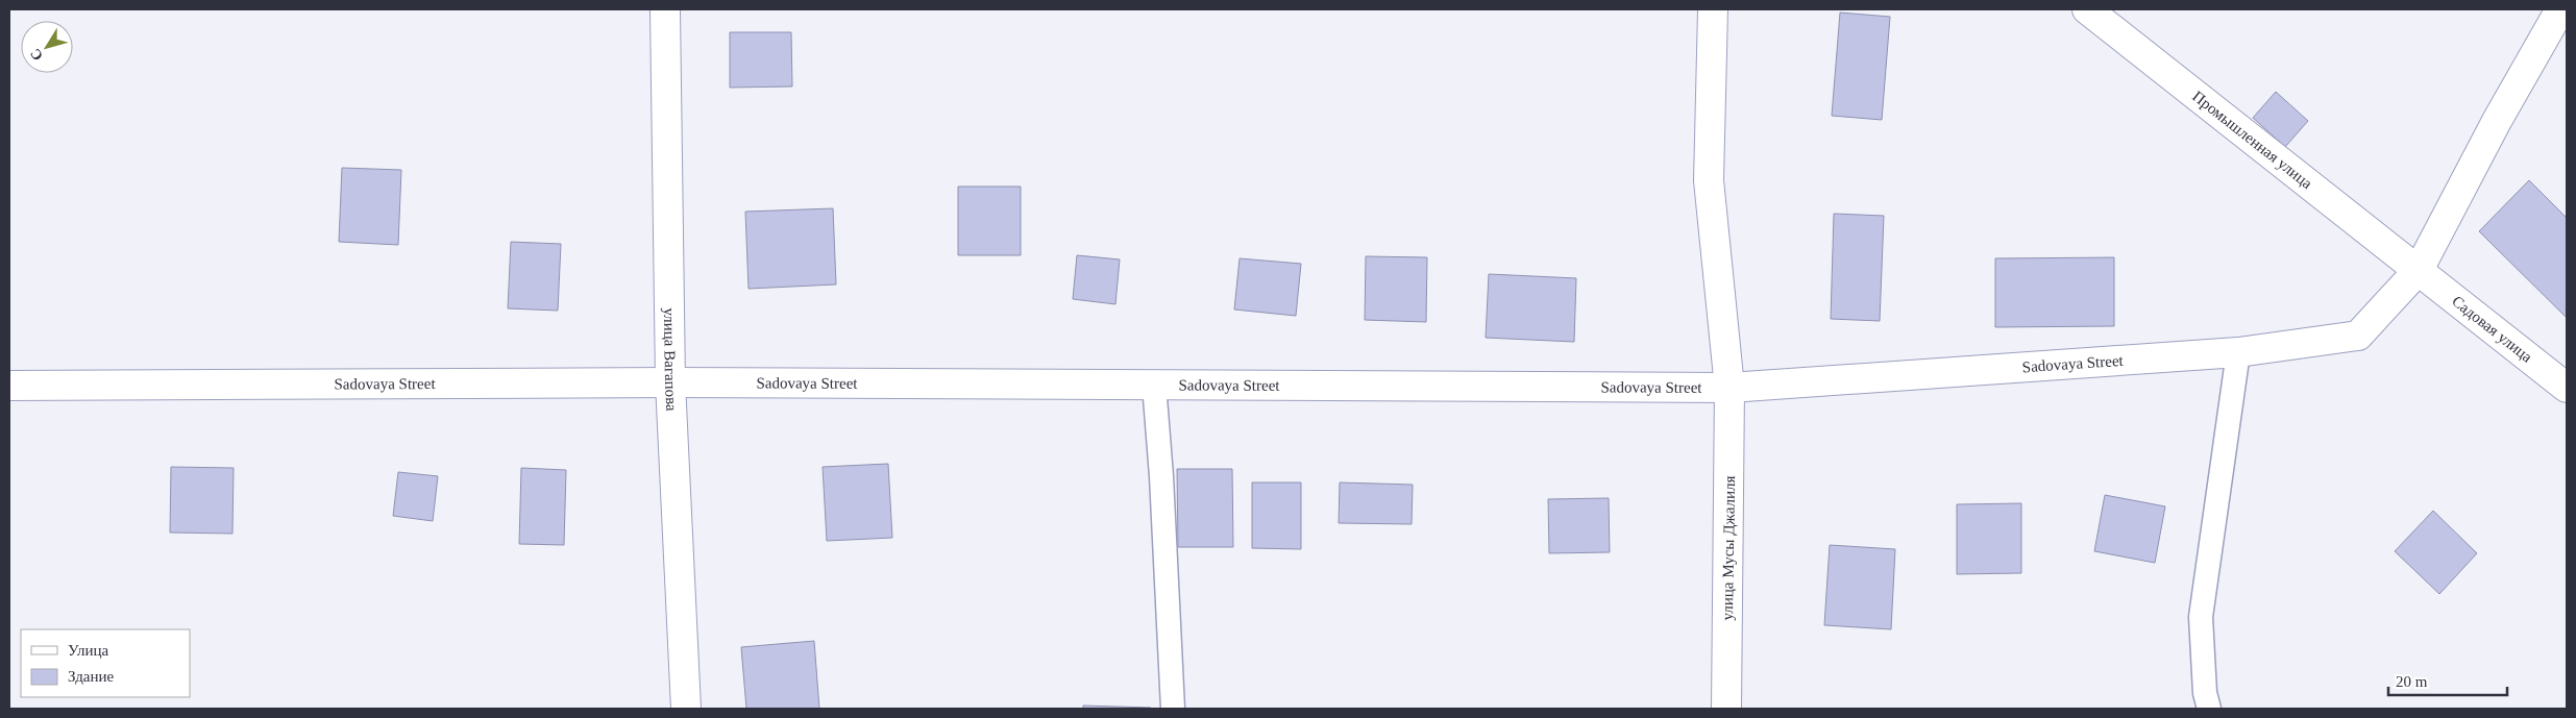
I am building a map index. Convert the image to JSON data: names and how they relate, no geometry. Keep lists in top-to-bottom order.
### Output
{
  "streets": {
    "main road": [
      "Промышленная улица",
      "Садовая улица",
      "улица Вагапова",
      "Sadovaya Street",
      "улица Мусы Джалиля"
    ]
  },
  "crossings": [
    ["Промышленная улица", "Садовая улица"],
    ["Промышленная улица", "Sadovaya Street"],
    ["Садовая улица", "Sadovaya Street"],
    ["улица Вагапова", "Sadovaya Street"],
    ["Sadovaya Street", "улица Мусы Джалиля"]
  ],
  "legend": ["Улица", "Здание"],
  "scale_bar": "20 m",
  "north": "bottom left"
}
